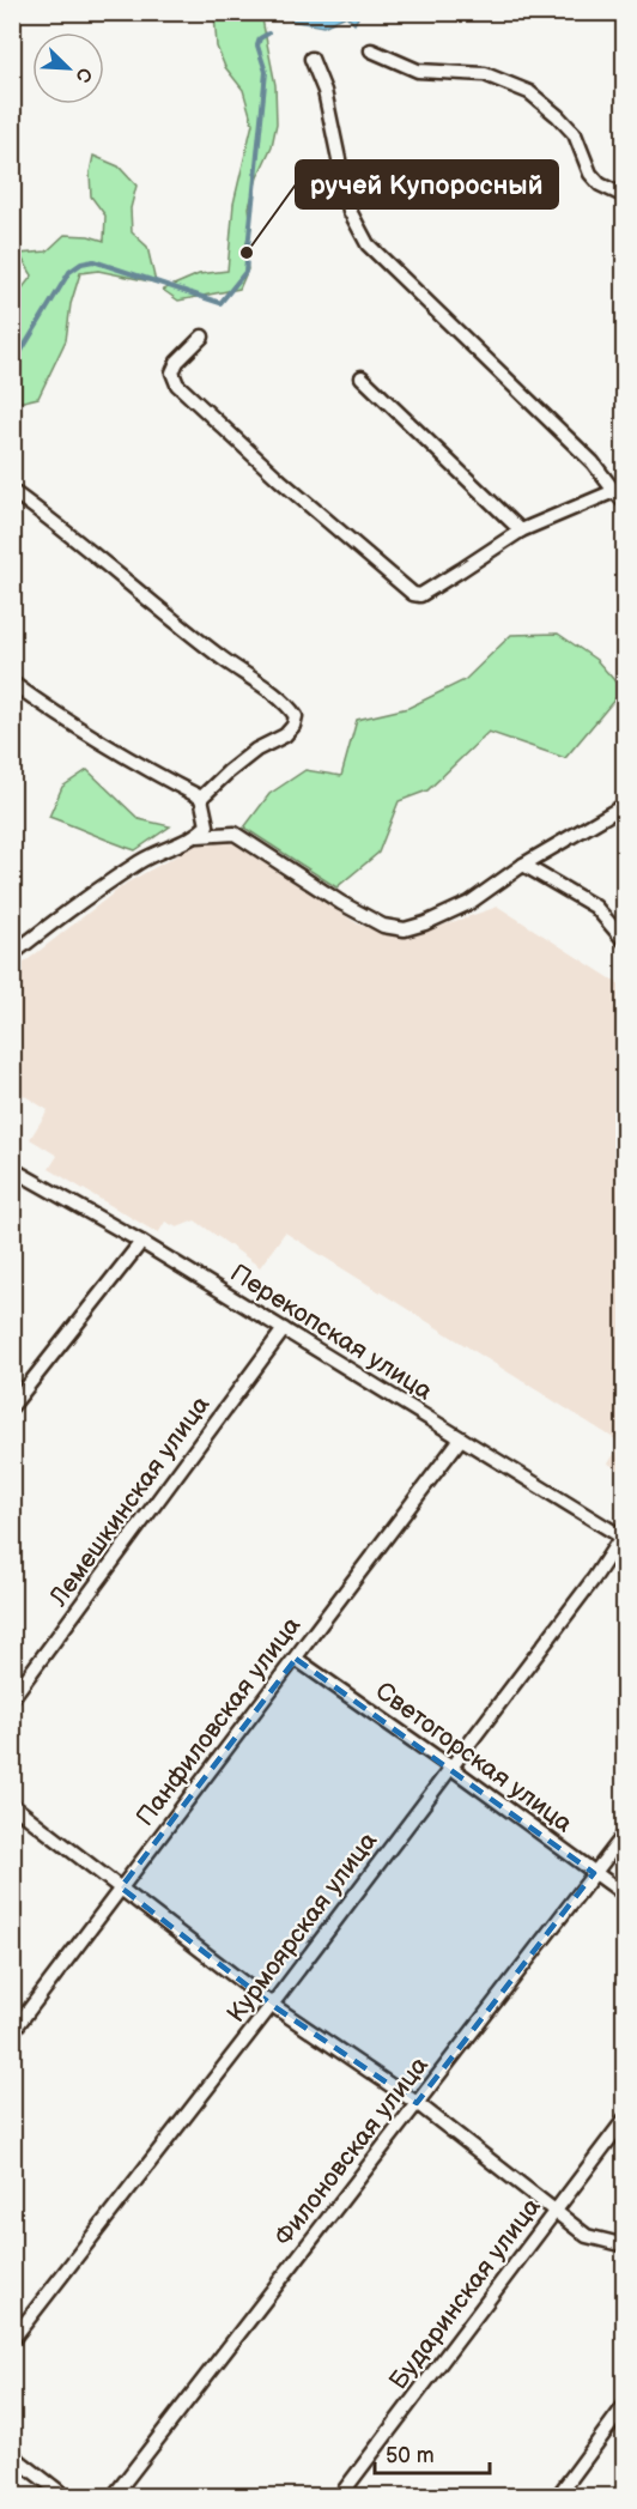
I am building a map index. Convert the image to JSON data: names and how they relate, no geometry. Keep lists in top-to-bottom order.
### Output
{
  "streets": {
    "street": [
      "Перекопская улица",
      "Лемешкинская улица",
      "Панфиловская улица",
      "Светогорская улица",
      "Курмоярская улица",
      "Филоновская улица",
      "Бударинская улица"
    ]
  },
  "crossings": [
    ["Перекопская улица", "Лемешкинская улица"],
    ["Перекопская улица", "Панфиловская улица"],
    ["Перекопская улица", "Курмоярская улица"],
    ["Панфиловская улица", "Светогорская улица"],
    ["Светогорская улица", "Курмоярская улица"],
    ["Светогорская улица", "Филоновская улица"]
  ],
  "places": ["ручей Купоросный"],
  "scale_bar": "50 m",
  "north": "bottom right"
}
